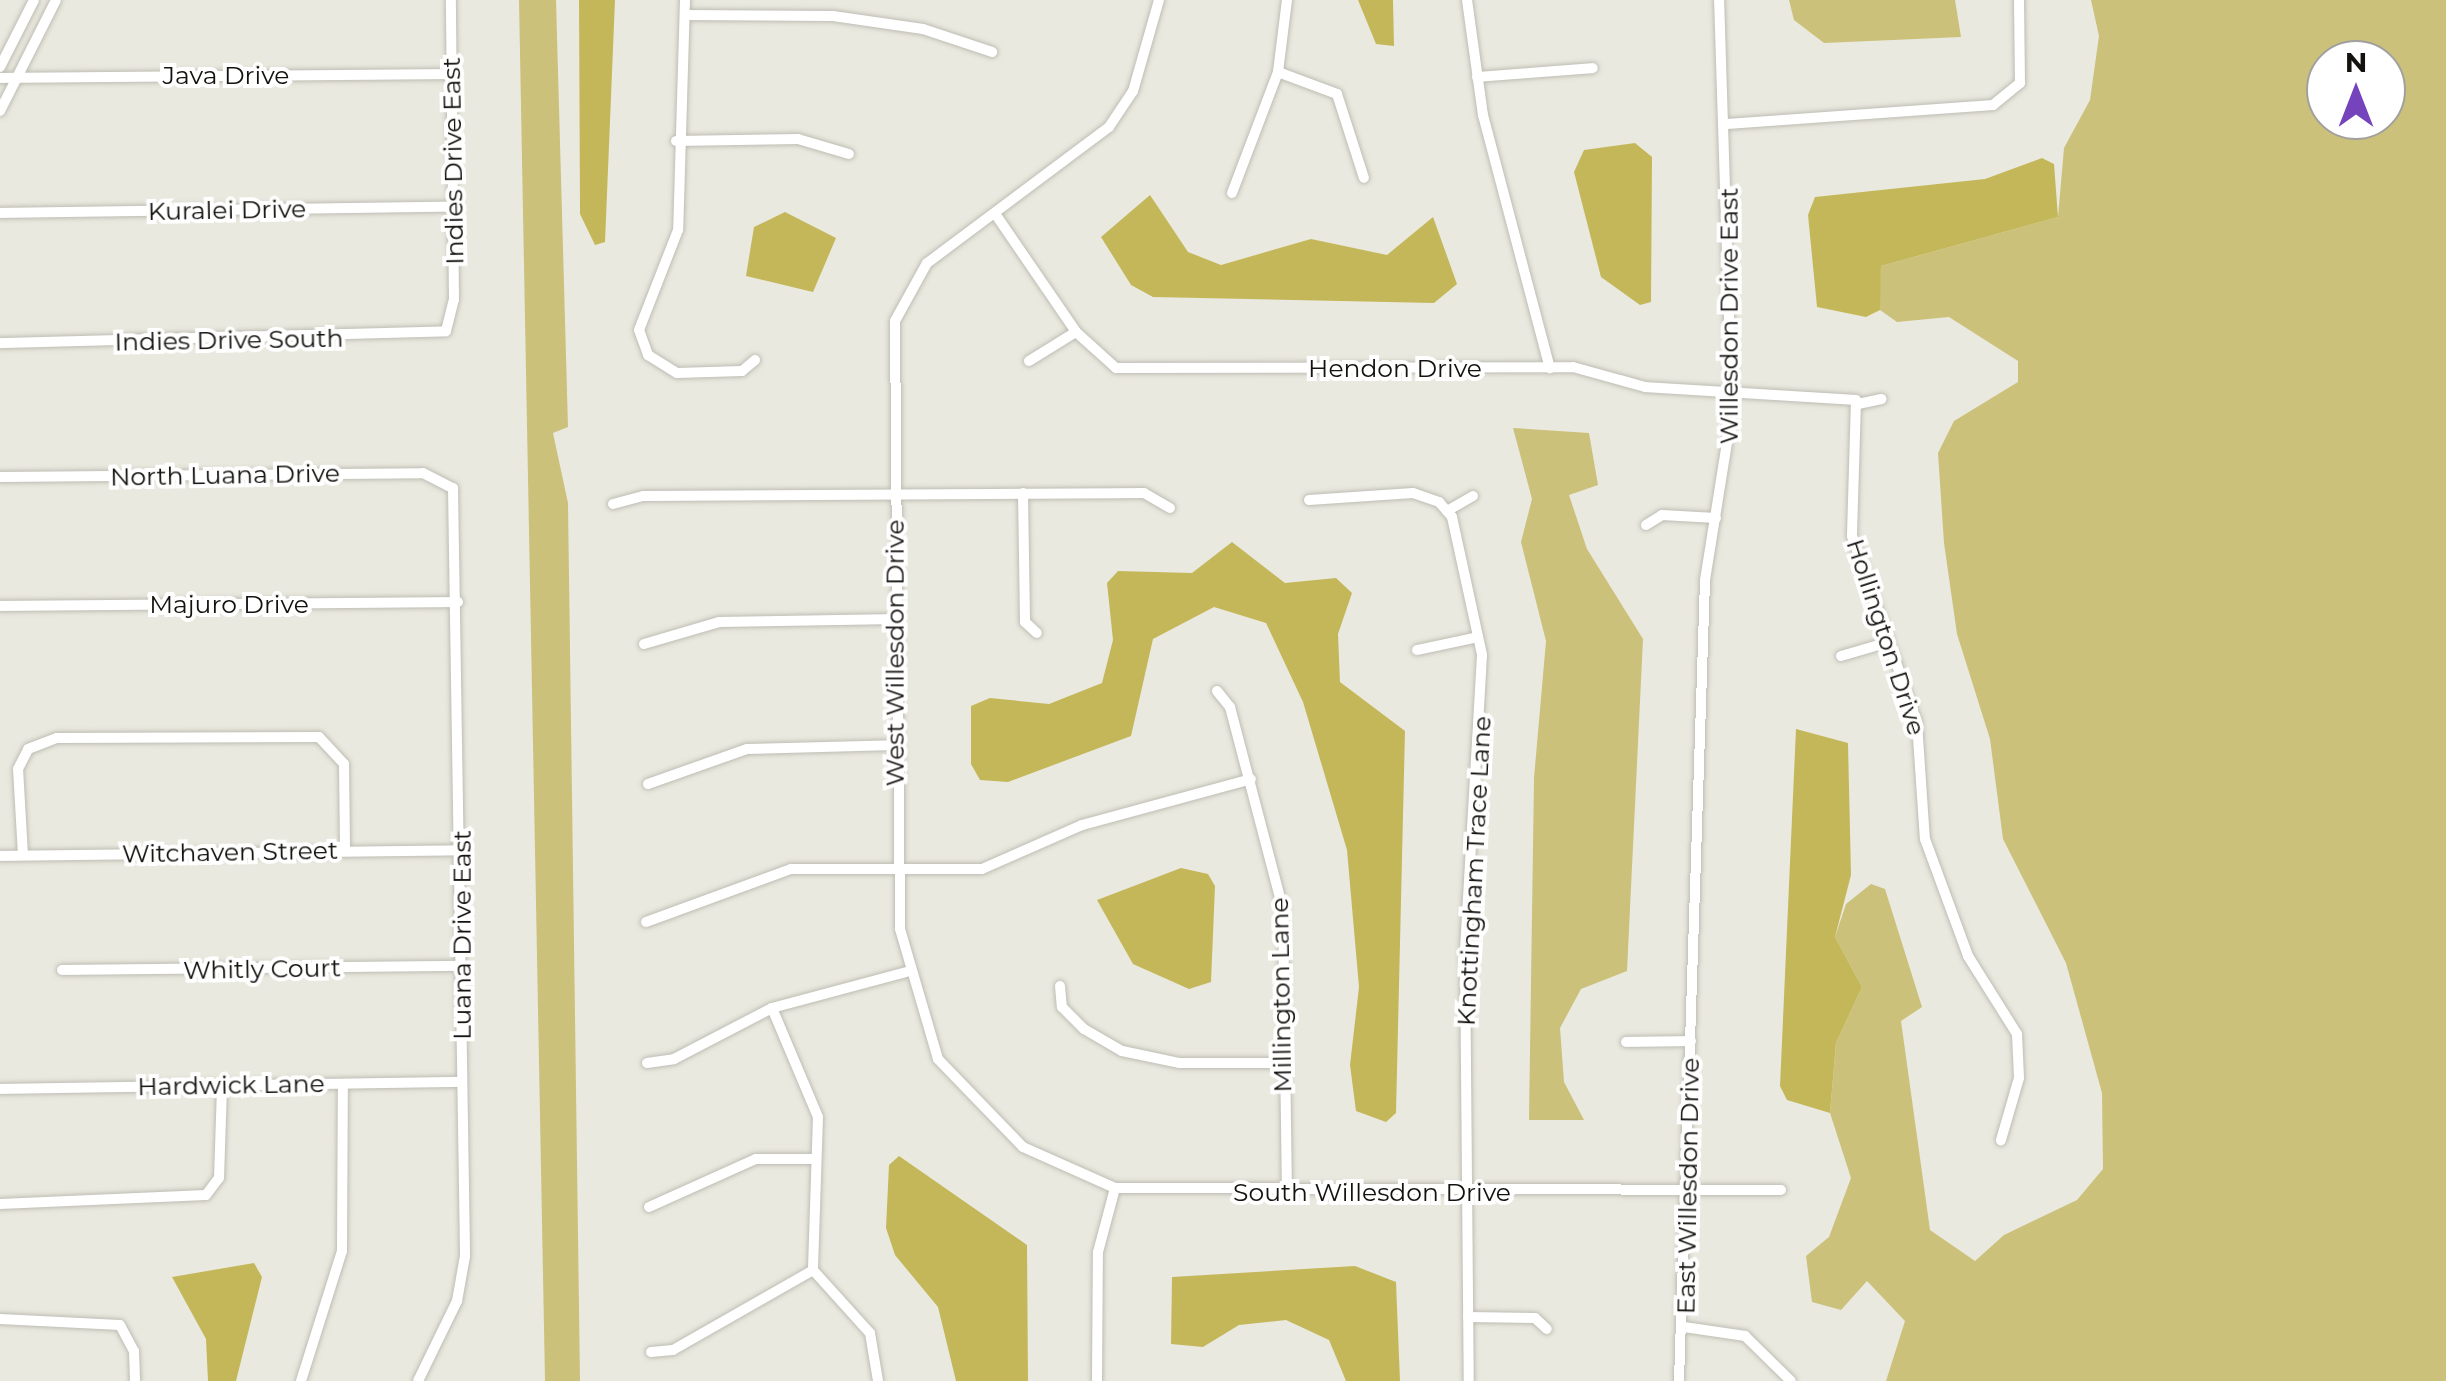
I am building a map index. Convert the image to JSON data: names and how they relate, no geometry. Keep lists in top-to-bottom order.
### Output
{
  "streets": {
    "street": [
      "Java Drive",
      "Indies Drive East",
      "Kuralei Drive",
      "Willesdon Drive East",
      "Indies Drive South",
      "Hendon Drive",
      "North Luana Drive",
      "Majuro Drive",
      "Hollington Drive",
      "West Willesdon Drive",
      "Witchaven Street",
      "Knottingham Trace Lane",
      "Luana Drive East",
      "Whitly Court",
      "Millington Lane",
      "Hardwick Lane",
      "East Willesdon Drive",
      "South Willesdon Drive"
    ]
  },
  "crossings": [
    ["Java Drive", "Indies Drive East"],
    ["Indies Drive East", "Kuralei Drive"],
    ["Indies Drive East", "Indies Drive South"],
    ["Willesdon Drive East", "Hendon Drive"],
    ["Willesdon Drive East", "East Willesdon Drive"],
    ["Hendon Drive", "Hollington Drive"],
    ["Hendon Drive", "West Willesdon Drive"],
    ["North Luana Drive", "Luana Drive East"],
    ["Majuro Drive", "Luana Drive East"],
    ["West Willesdon Drive", "South Willesdon Drive"],
    ["Witchaven Street", "Luana Drive East"],
    ["Knottingham Trace Lane", "South Willesdon Drive"],
    ["Luana Drive East", "Whitly Court"],
    ["Luana Drive East", "Hardwick Lane"],
    ["Millington Lane", "South Willesdon Drive"],
    ["East Willesdon Drive", "South Willesdon Drive"]
  ],
  "north": "top"
}
